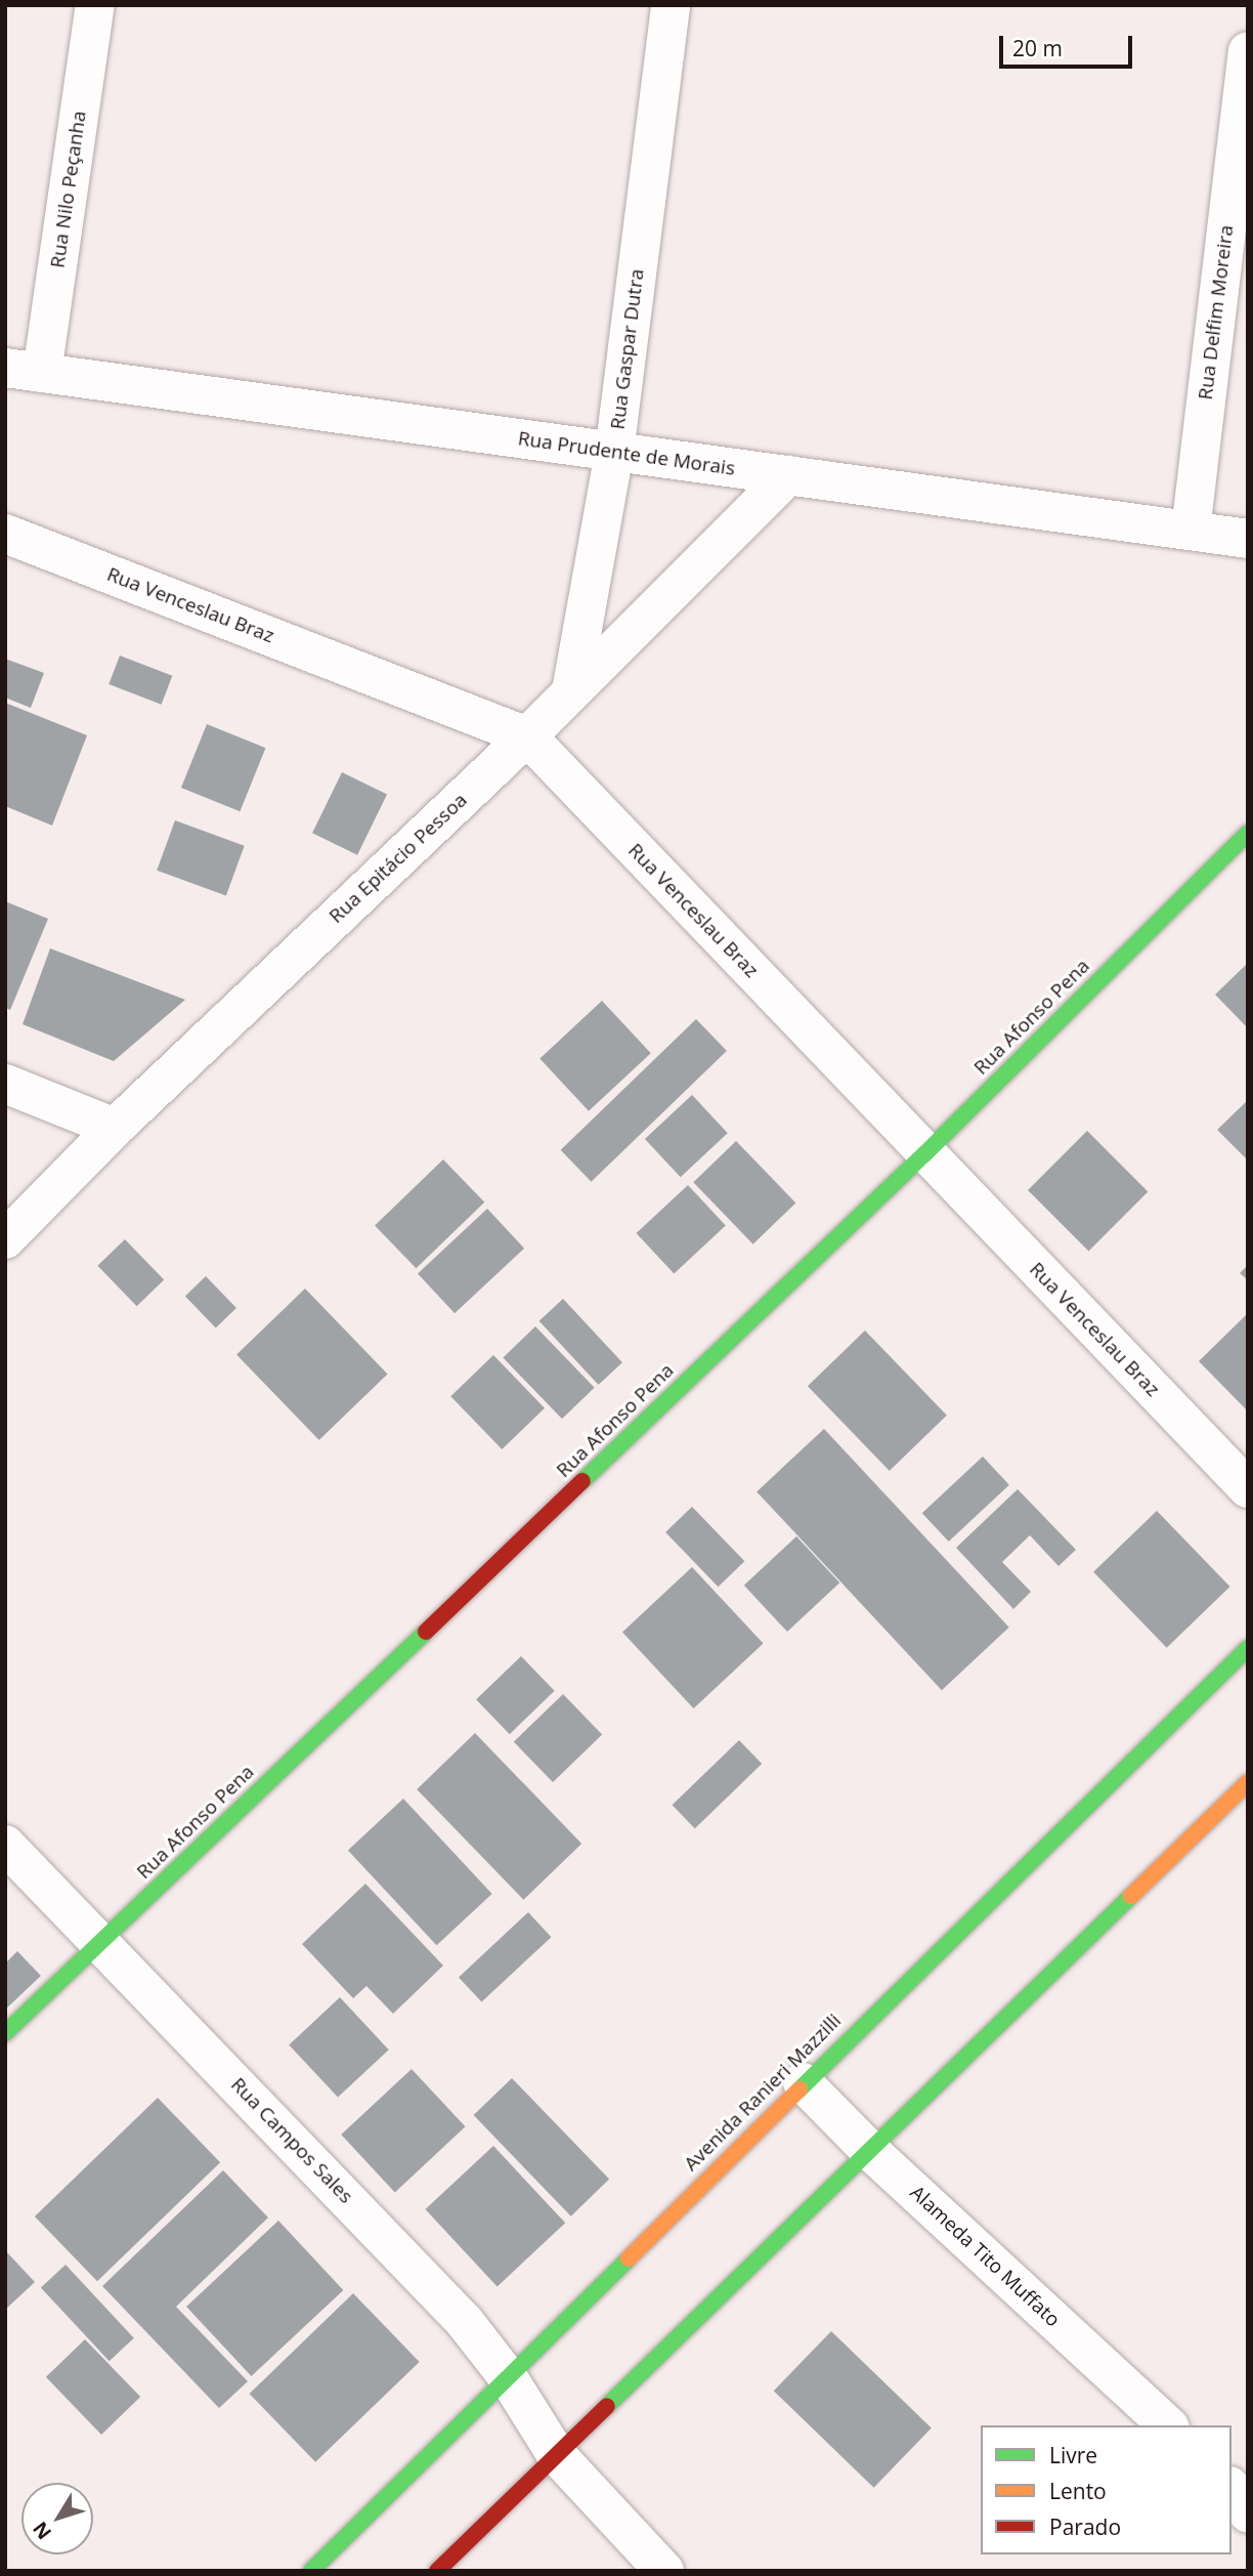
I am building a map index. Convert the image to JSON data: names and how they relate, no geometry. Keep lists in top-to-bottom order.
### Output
{
  "streets": {
    "street": [
      "Rua Nilo Peçanha",
      "Rua Delfim Moreira",
      "Rua Gaspar Dutra",
      "Rua Prudente de Morais",
      "Rua Venceslau Braz",
      "Rua Epitácio Pessoa",
      "Rua Afonso Pena",
      "Avenida Ranieri Mazzilli",
      "Rua Campos Sales",
      "Alameda Tito Muffato"
    ]
  },
  "crossings": [
    ["Rua Nilo Peçanha", "Rua Prudente de Morais"],
    ["Rua Delfim Moreira", "Rua Prudente de Morais"],
    ["Rua Gaspar Dutra", "Rua Prudente de Morais"],
    ["Rua Gaspar Dutra", "Rua Epitácio Pessoa"],
    ["Rua Prudente de Morais", "Rua Epitácio Pessoa"],
    ["Rua Venceslau Braz", "Rua Epitácio Pessoa"],
    ["Rua Venceslau Braz", "Rua Afonso Pena"],
    ["Rua Afonso Pena", "Rua Campos Sales"],
    ["Avenida Ranieri Mazzilli", "Rua Campos Sales"],
    ["Avenida Ranieri Mazzilli", "Alameda Tito Muffato"]
  ],
  "legend": ["Livre", "Lento", "Parado"],
  "scale_bar": "20 m",
  "north": "bottom left"
}
